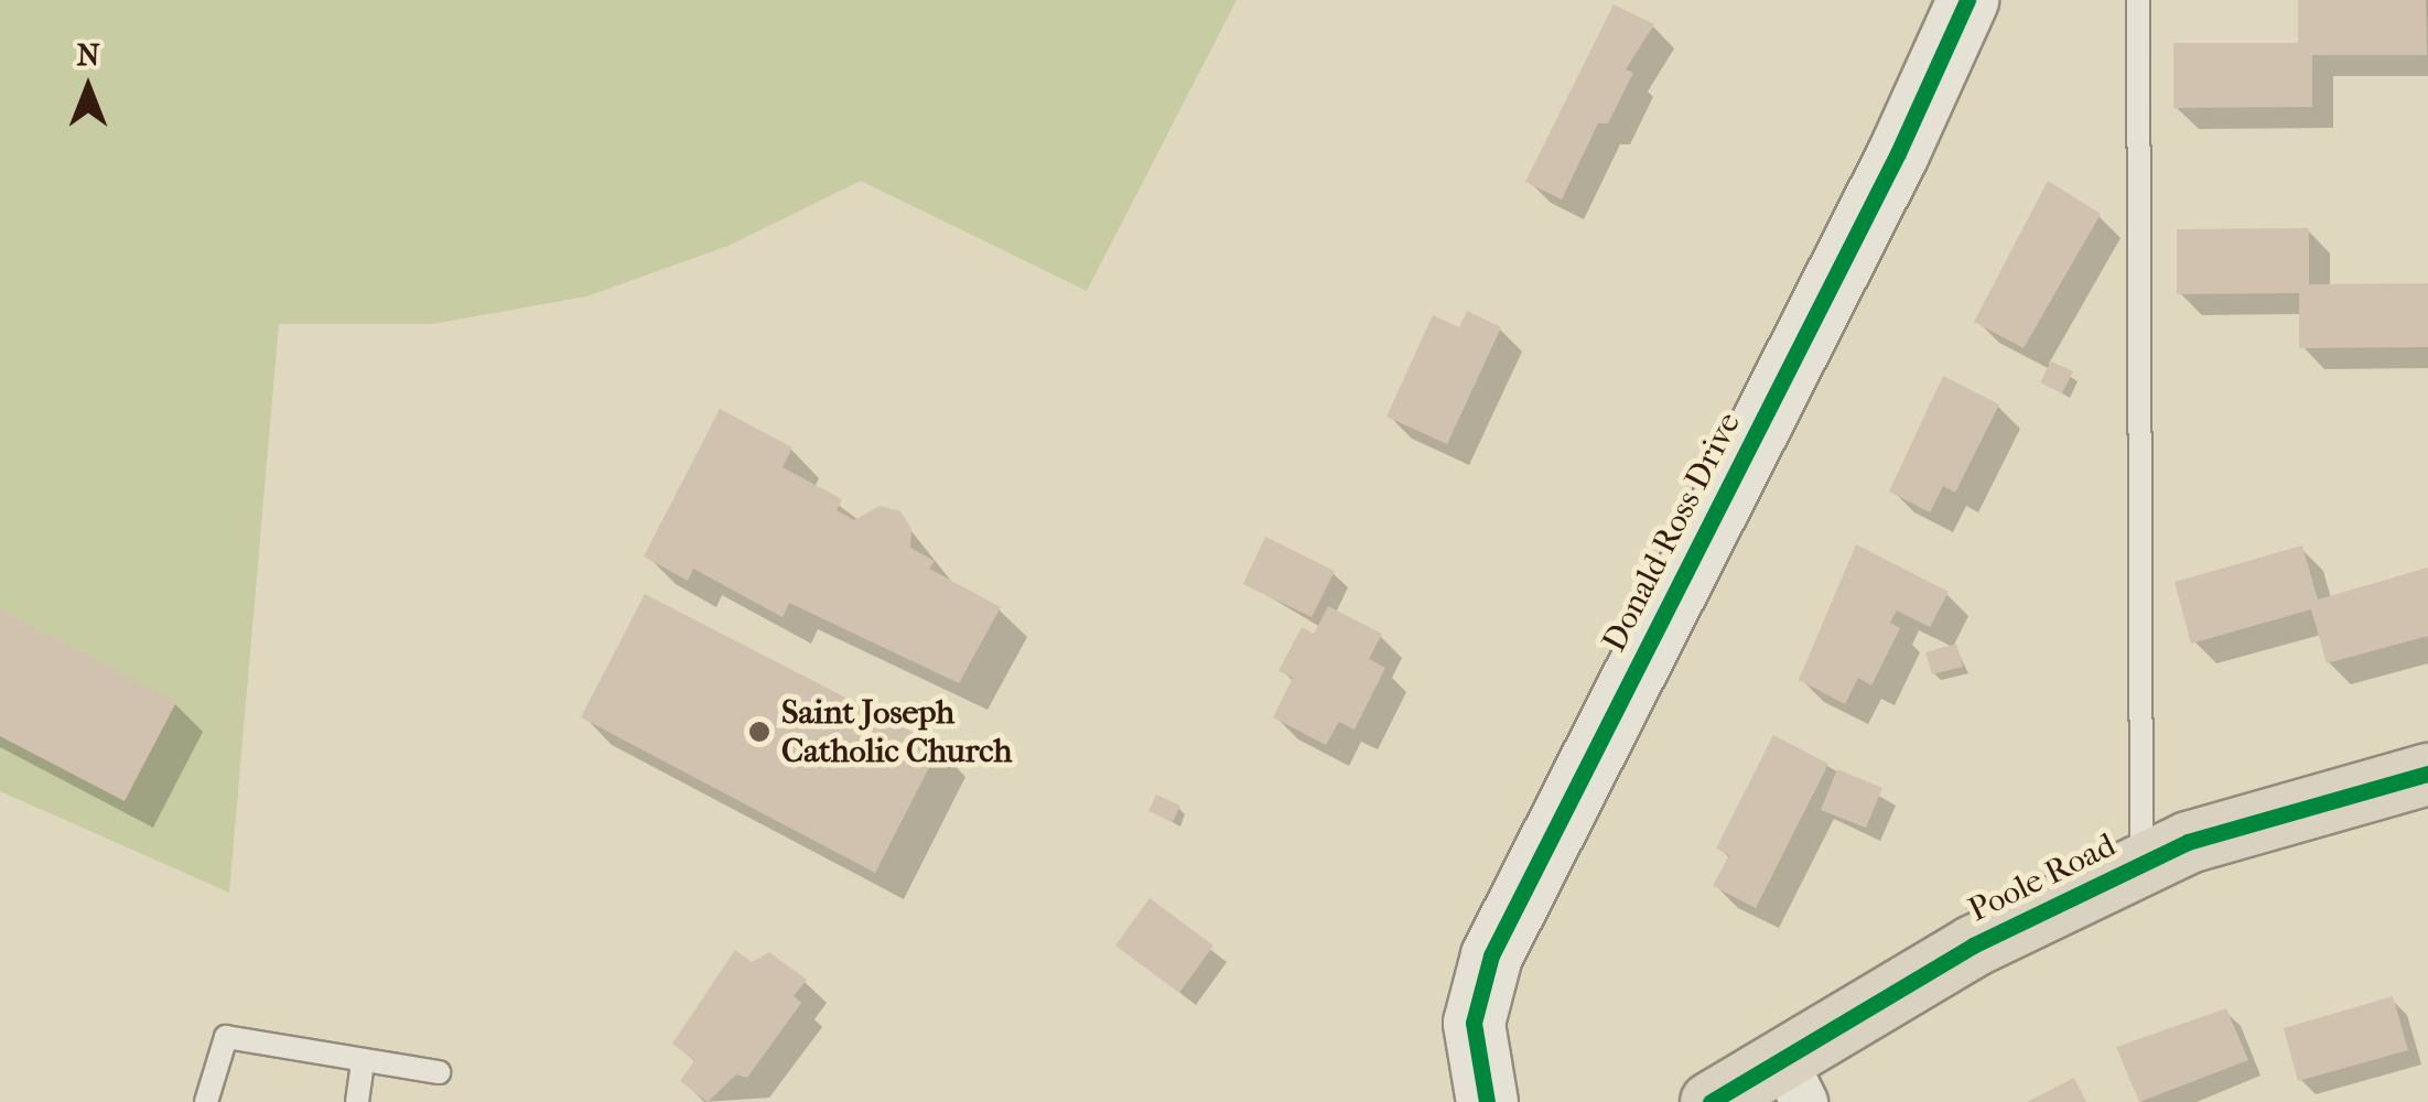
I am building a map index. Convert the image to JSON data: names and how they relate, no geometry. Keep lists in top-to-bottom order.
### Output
{
  "streets": {
    "main road": ["Poole Road"],
    "street": ["Donald Ross Drive"]
  },
  "places": ["Saint Joseph Catholic Church"],
  "north": "top"
}
